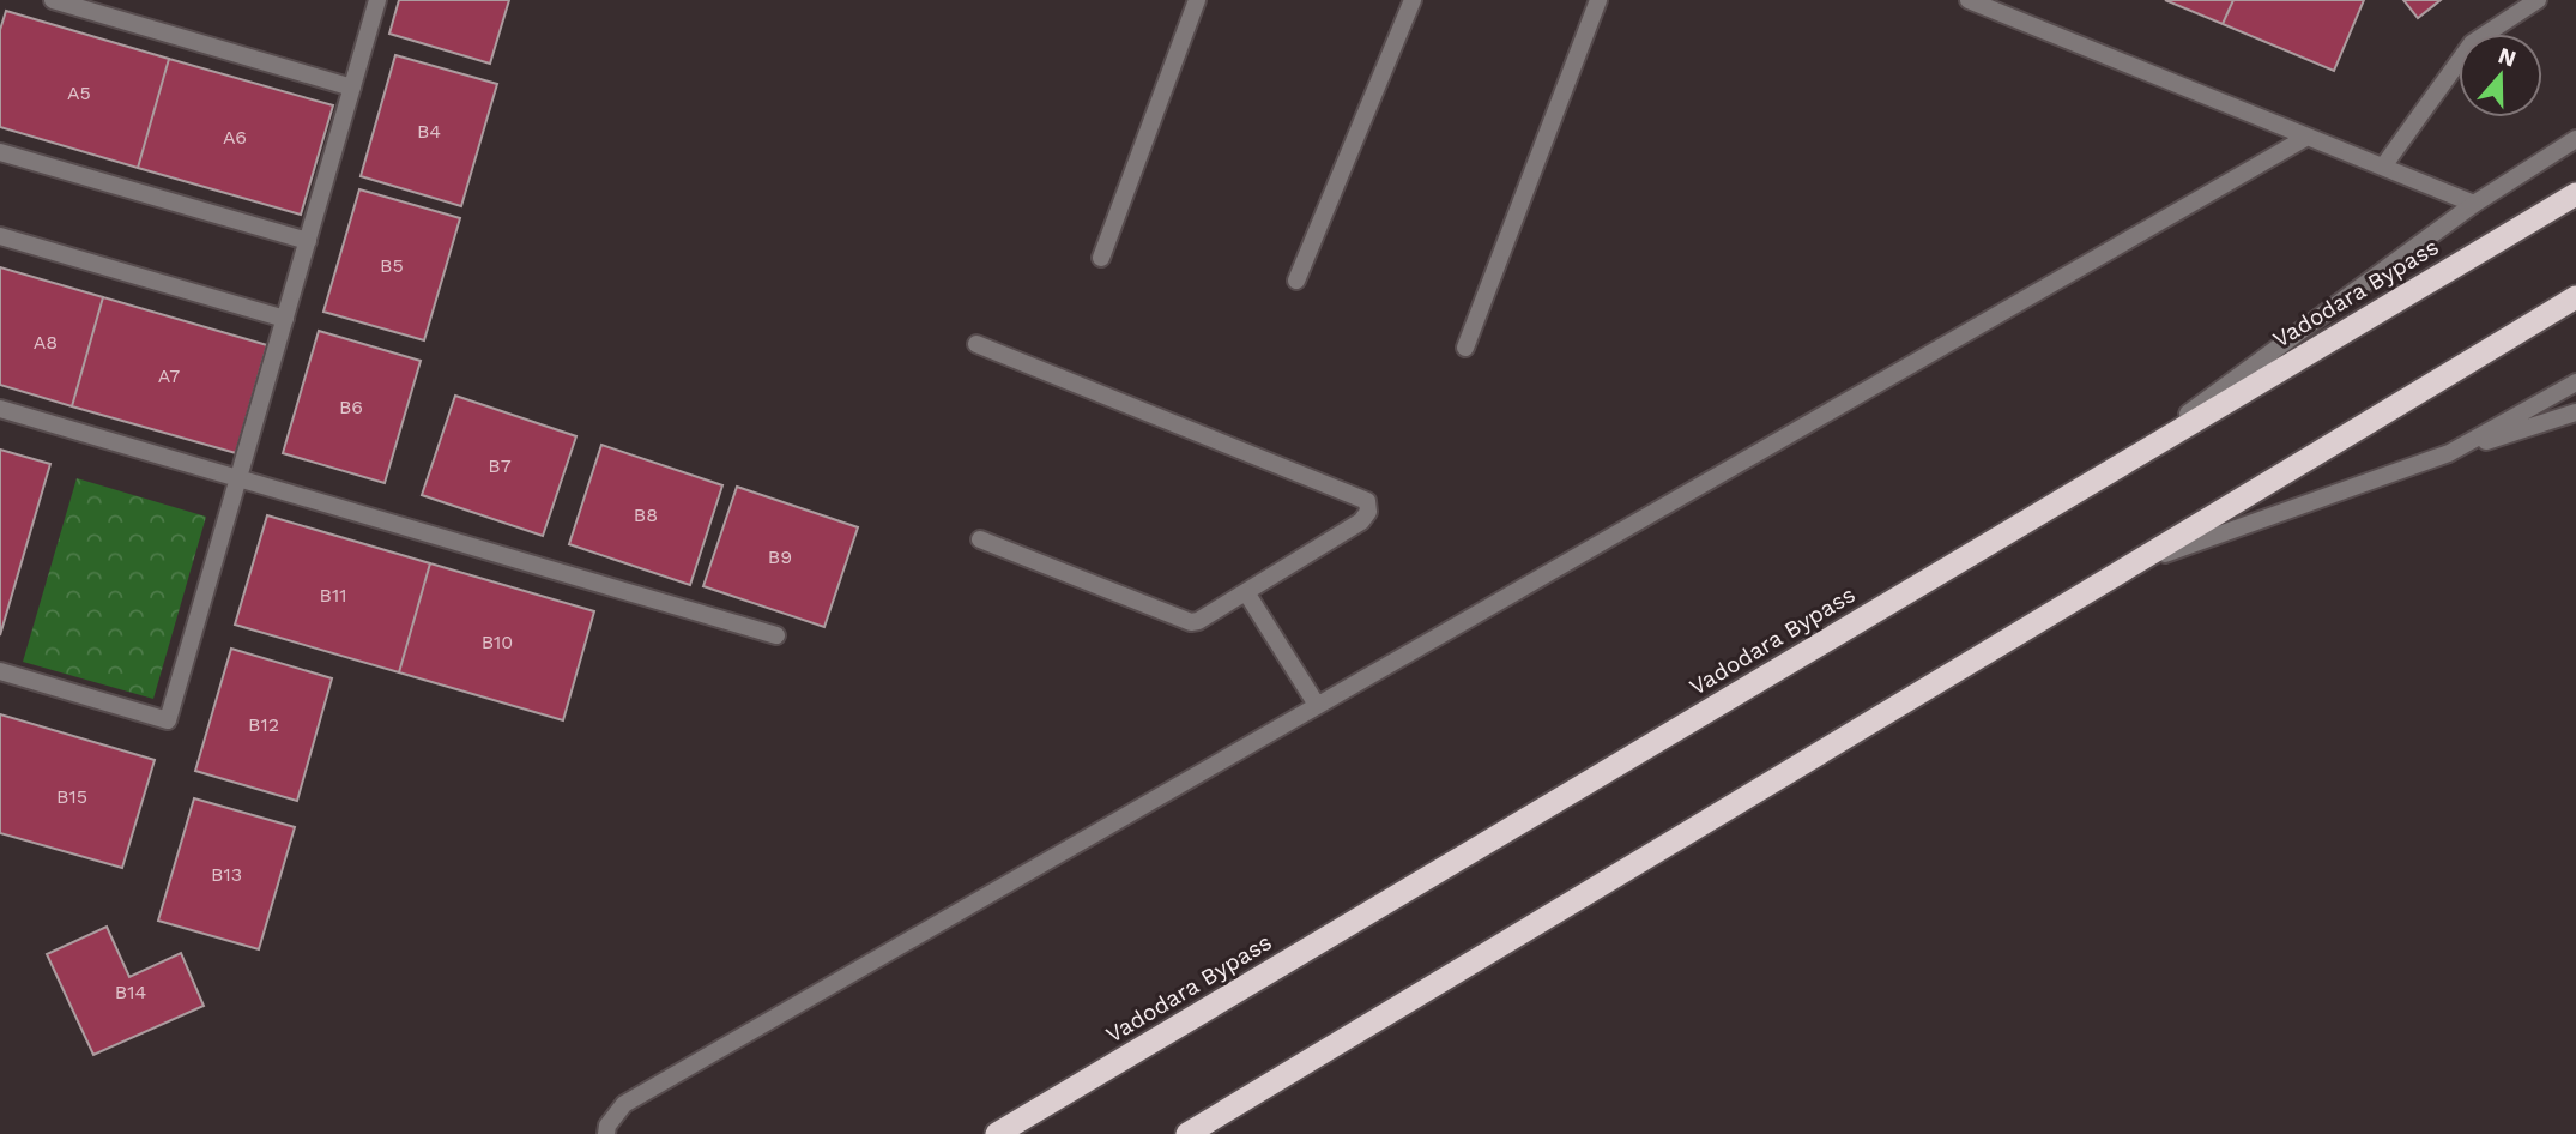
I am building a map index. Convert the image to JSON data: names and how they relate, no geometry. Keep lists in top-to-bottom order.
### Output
{
  "streets": {
    "highway": ["Vadodara Bypass"]
  },
  "house_numbers": [
    "A5",
    "B4",
    "A6",
    "B5",
    "A8",
    "A7",
    "B6",
    "B7",
    "B8",
    "B9",
    "B11",
    "B10",
    "B12",
    "B15",
    "B13",
    "B14"
  ],
  "north": "top"
}
